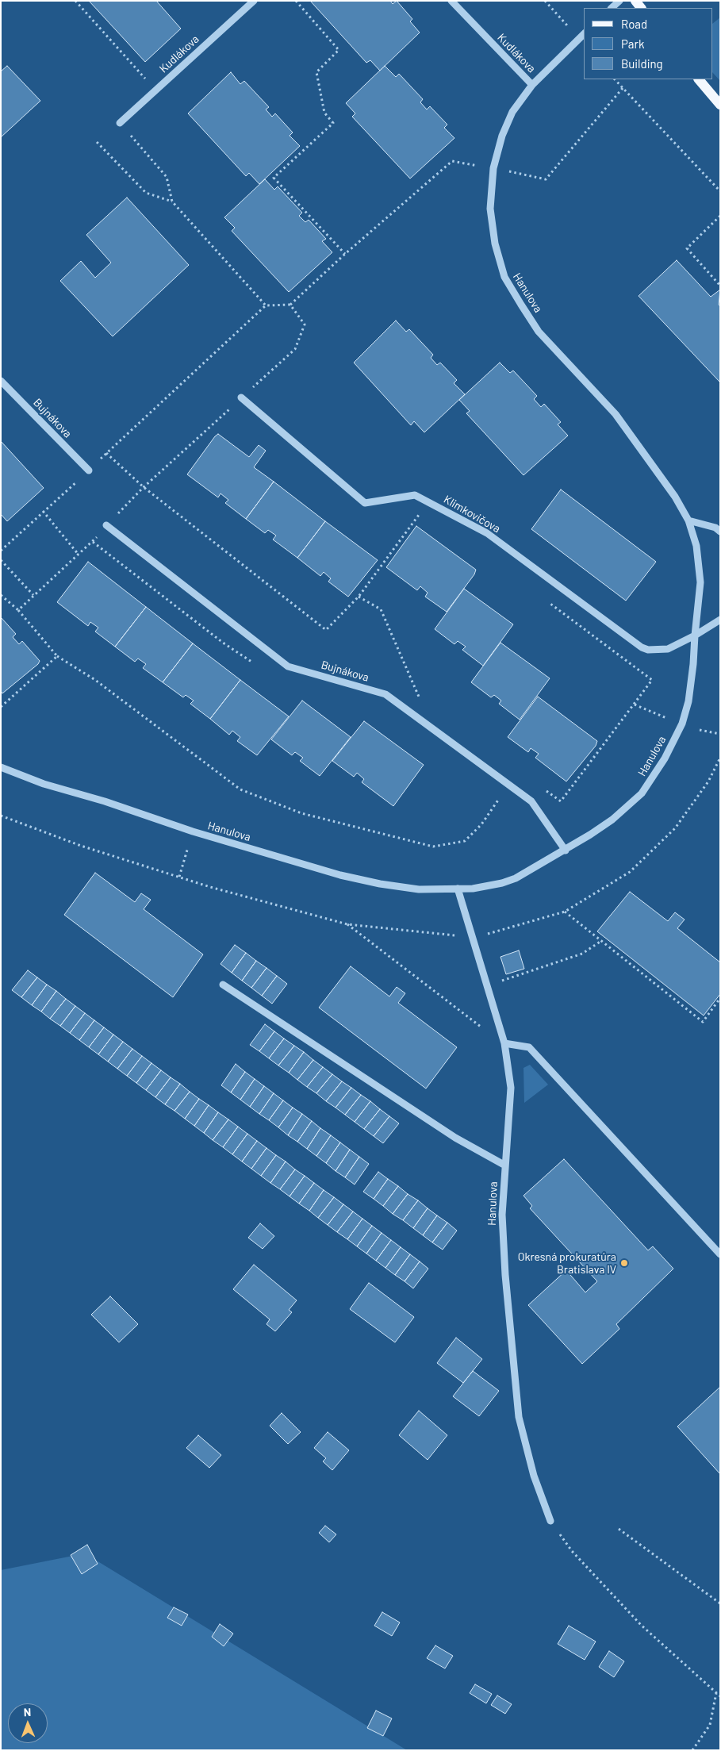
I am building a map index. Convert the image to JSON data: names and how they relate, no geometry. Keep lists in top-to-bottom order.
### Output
{
  "streets": {
    "street": [
      "Kudlákova",
      "Hanulova",
      "Bujnákova",
      "Klimkovičova"
    ]
  },
  "crossings": [
    ["Kudlákova", "Hanulova"],
    ["Hanulova", "Bujnákova"],
    ["Hanulova", "Klimkovičova"]
  ],
  "places": ["Okresná prokuratúra Bratislava IV"],
  "legend": ["Road", "Park", "Building"],
  "north": "top"
}
